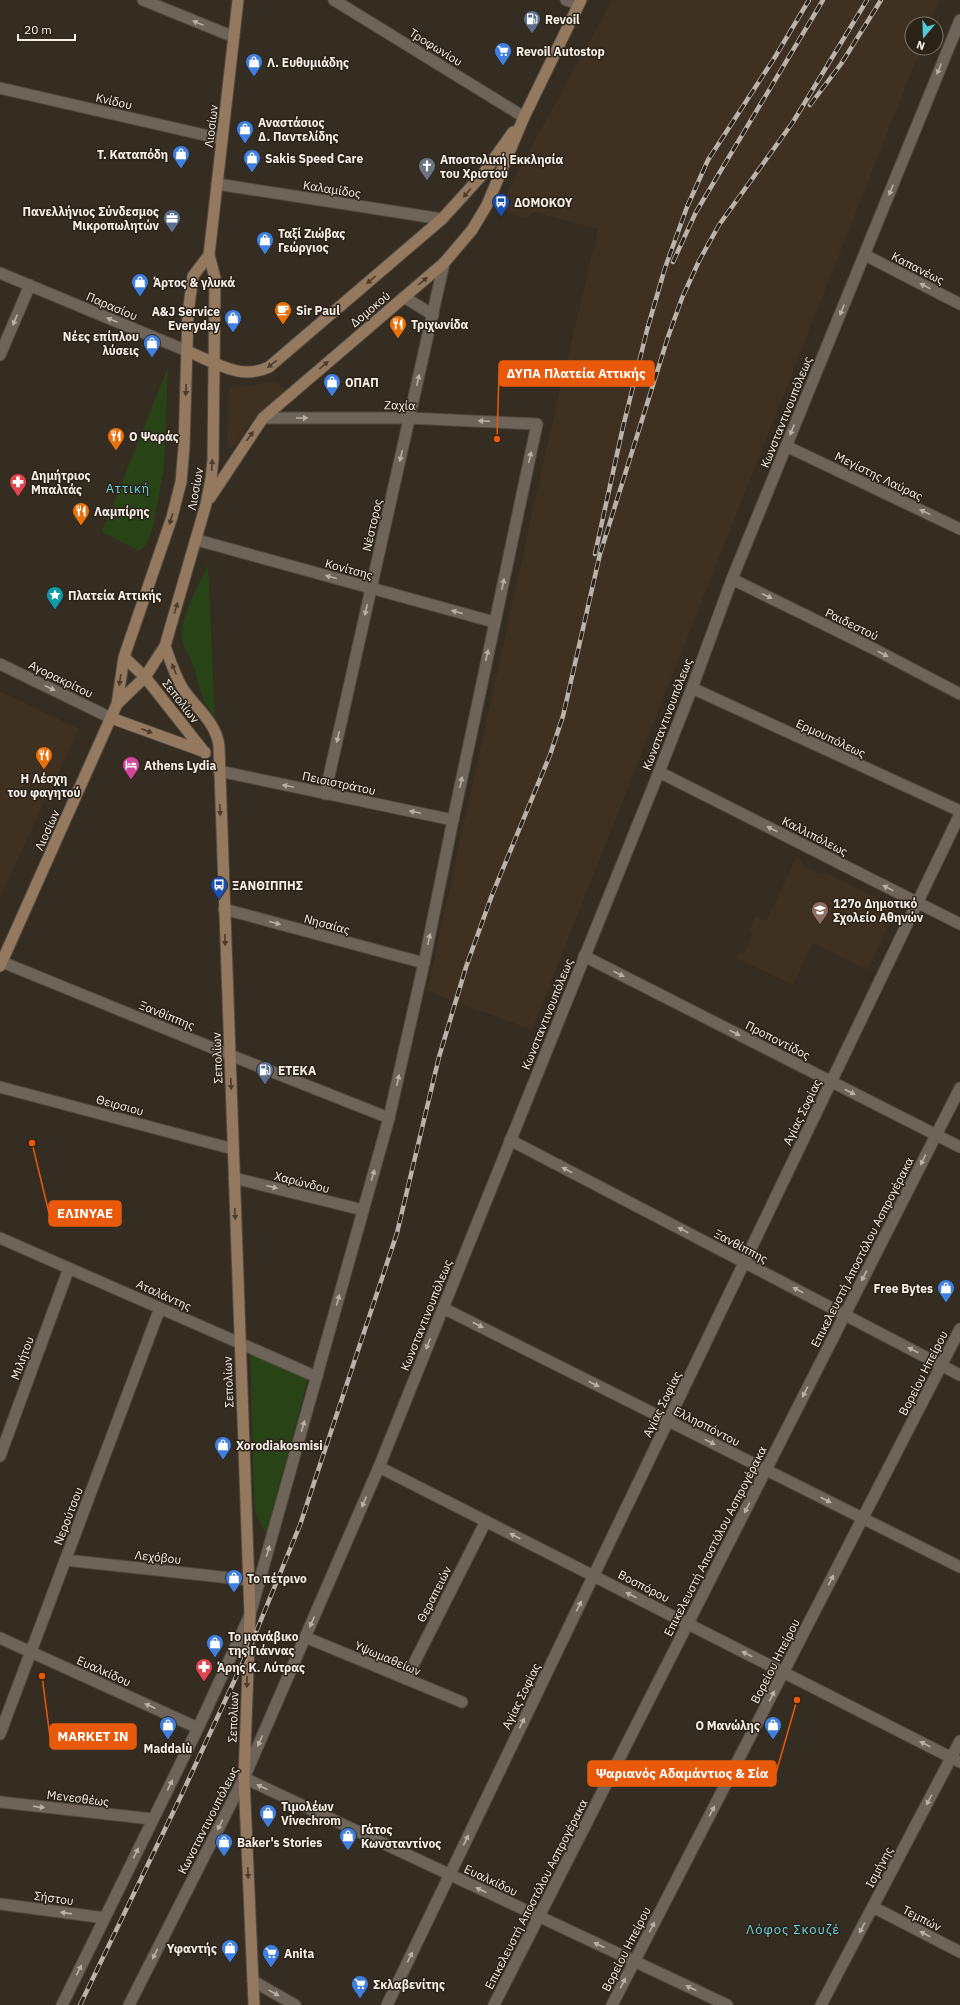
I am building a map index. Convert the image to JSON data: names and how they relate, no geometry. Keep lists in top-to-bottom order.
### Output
{
  "streets": {
    "main road": [
      "Λιοσίων",
      "Παρασίου",
      "Δομοκού",
      "Σεπολίων"
    ],
    "street": [
      "Τροφωνίου",
      "Κνίδου",
      "Καλαμίδος",
      "Καπανέως",
      "Ζαχία",
      "Κωνσταντινουπόλεως",
      "Μεγίστης Λαύρας",
      "Νέστορος",
      "Κονίτσης",
      "Ραιδεστού",
      "Αγορακρίτου",
      "Ερμουπόλεως",
      "Πεισιστράτου",
      "Καλλιπόλεως",
      "Νησαίας",
      "Ξανθίππης",
      "Προποντίδος",
      "Θειρσιου",
      "Αγίας Σοφίας",
      "Χαρώνδου",
      "Επικελευστή Αποστόλου Ασπρογέρακα",
      "Αταλάντης",
      "Μιλήτου",
      "Βορείου Ηπείρου",
      "Ελλησπόντου",
      "Νερούτσου",
      "Λεχόβου",
      "Βοσπόρου",
      "Θεραπειών",
      "Υψωμαθείων",
      "Ευαλκίδου",
      "Μενεσθέως",
      "Ισμήνης",
      "Σήστου",
      "Τεμπών"
    ]
  },
  "crossings": [
    ["Τροφωνίου", "Δομοκού"],
    ["Κνίδου", "Λιοσίων"],
    ["Λιοσίων", "Καλαμίδος"],
    ["Λιοσίων", "Παρασίου"],
    ["Λιοσίων", "Δομοκού"],
    ["Λιοσίων", "Κονίτσης"],
    ["Λιοσίων", "Αγορακρίτου"],
    ["Λιοσίων", "Σεπολίων"],
    ["Λιοσίων", "Ξανθίππης"],
    ["Καλαμίδος", "Δομοκού"],
    ["Καπανέως", "Κωνσταντινουπόλεως"],
    ["Παρασίου", "Δομοκού"],
    ["Δομοκού", "Ζαχία"],
    ["Δομοκού", "Νέστορος"],
    ["Ζαχία", "Νέστορος"],
    ["Ζαχία", "Κονίτσης"],
    ["Κωνσταντινουπόλεως", "Μεγίστης Λαύρας"],
    ["Κωνσταντινουπόλεως", "Ραιδεστού"],
    ["Κωνσταντινουπόλεως", "Σεπολίων"],
    ["Κωνσταντινουπόλεως", "Ερμουπόλεως"],
    ["Κωνσταντινουπόλεως", "Καλλιπόλεως"],
    ["Κωνσταντινουπόλεως", "Ξανθίππης"],
    ["Κωνσταντινουπόλεως", "Προποντίδος"],
    ["Κωνσταντινουπόλεως", "Ελλησπόντου"],
    ["Κωνσταντινουπόλεως", "Βοσπόρου"],
    ["Κωνσταντινουπόλεως", "Υψωμαθείων"],
    ["Κωνσταντινουπόλεως", "Ευαλκίδου"],
    ["Νέστορος", "Κονίτσης"],
    ["Νέστορος", "Πεισιστράτου"],
    ["Σεπολίων", "Πεισιστράτου"],
    ["Σεπολίων", "Νησαίας"],
    ["Σεπολίων", "Ξανθίππης"],
    ["Σεπολίων", "Θειρσιου"],
    ["Σεπολίων", "Χαρώνδου"],
    ["Σεπολίων", "Αταλάντης"],
    ["Σεπολίων", "Λεχόβου"],
    ["Σεπολίων", "Ευαλκίδου"],
    ["Ερμουπόλεως", "Αγίας Σοφίας"],
    ["Καλλιπόλεως", "Αγίας Σοφίας"],
    ["Ξανθίππης", "Αγίας Σοφίας"],
    ["Ξανθίππης", "Επικελευστή Αποστόλου Ασπρογέρακα"],
    ["Ξανθίππης", "Βορείου Ηπείρου"],
    ["Προποντίδος", "Αγίας Σοφίας"],
    ["Προποντίδος", "Επικελευστή Αποστόλου Ασπρογέρακα"],
    ["Αγίας Σοφίας", "Ελλησπόντου"],
    ["Αγίας Σοφίας", "Βοσπόρου"],
    ["Αγίας Σοφίας", "Ευαλκίδου"],
    ["Επικελευστή Αποστόλου Ασπρογέρακα", "Ελλησπόντου"],
    ["Επικελευστή Αποστόλου Ασπρογέρακα", "Βοσπόρου"],
    ["Επικελευστή Αποστόλου Ασπρογέρακα", "Ευαλκίδου"],
    ["Αταλάντης", "Μιλήτου"],
    ["Αταλάντης", "Νερούτσου"],
    ["Βορείου Ηπείρου", "Ελλησπόντου"],
    ["Βορείου Ηπείρου", "Βοσπόρου"],
    ["Βορείου Ηπείρου", "Ευαλκίδου"],
    ["Νερούτσου", "Λεχόβου"],
    ["Νερούτσου", "Ευαλκίδου"],
    ["Βοσπόρου", "Θεραπειών"],
    ["Βοσπόρου", "Ισμήνης"],
    ["Θεραπειών", "Υψωμαθείων"],
    ["Ισμήνης", "Τεμπών"]
  ],
  "one_way": [
    "Καπανέως",
    "Παρασίου",
    "Μεγίστης Λαύρας",
    "Κονίτσης",
    "Ραιδεστού",
    "Αγορακρίτου",
    "Πεισιστράτου",
    "Καλλιπόλεως",
    "Νησαίας",
    "Ξανθίππης",
    "Προποντίδος",
    "Αγίας Σοφίας",
    "Χαρώνδου",
    "Επικελευστή Αποστόλου Ασπρογέρακα",
    "Βορείου Ηπείρου",
    "Ελλησπόντου",
    "Βοσπόρου",
    "Ευαλκίδου",
    "Μενεσθέως",
    "Ισμήνης",
    "Σήστου",
    "Τεμπών"
  ],
  "districts": ["Αττική", "Λόφος Σκουζέ"],
  "places": {
    "fuel station": ["Revoil", "ΕΤΕΚΑ"],
    "supermarket": ["Revoil Autostop", "Anita", "Σκλαβενίτης"],
    "shop": [
      "Λ. Ευθυμιάδης",
      "Αναστάσιος Δ. Παντελίδης",
      "Τ. Καταπόδη",
      "Sakis Speed Care",
      "Ταξί Ζιώβας Γεώργιος",
      "Άρτος & γλυκά",
      "A&J Service Everyday",
      "Νέες επίπλου λύσεις",
      "ΟΠΑΠ",
      "Free Bytes",
      "Xorodiakosmisi",
      "Το πέτρινο",
      "Το μανάβικο της Γιάννας",
      "Maddalù",
      "Ο Μανώλης",
      "Τιμολέων Vivechrom",
      "Γάτος Κωνσταντίνος",
      "Baker's Stories",
      "Υφαντής"
    ],
    "church": ["Αποστολική Εκκλησία του Χριστού"],
    "bus stop": ["ΔΟΜΟΚΟΥ", "ΞΑΝΘΙΠΠΗΣ"],
    "office": ["Πανελλήνιος Σύνδεσμος Μικροπωλητών"],
    "cafe": ["Sir Paul"],
    "restaurant": [
      "Τριχωνίδα",
      "Ο Ψαράς",
      "Λαμπίρης",
      "Η Λέσχη του φαγητού"
    ],
    "other": [
      "ΔΥΠΑ Πλατεία Αττικής",
      "ΕΛΙΝΥΑΕ",
      "MARKET IN",
      "Ψαριανός Αδαμάντιος & Σία"
    ],
    "pharmacy": ["Δημήτριος Μπαλτάς", "Άρης Κ. Λύτρας"],
    "place": ["Πλατεία Αττικής"],
    "hotel": ["Athens Lydia"],
    "school or university": ["127ο Δημοτικό Σχολείο Αθηνών"]
  },
  "scale_bar": "20 m",
  "north": "bottom"
}
